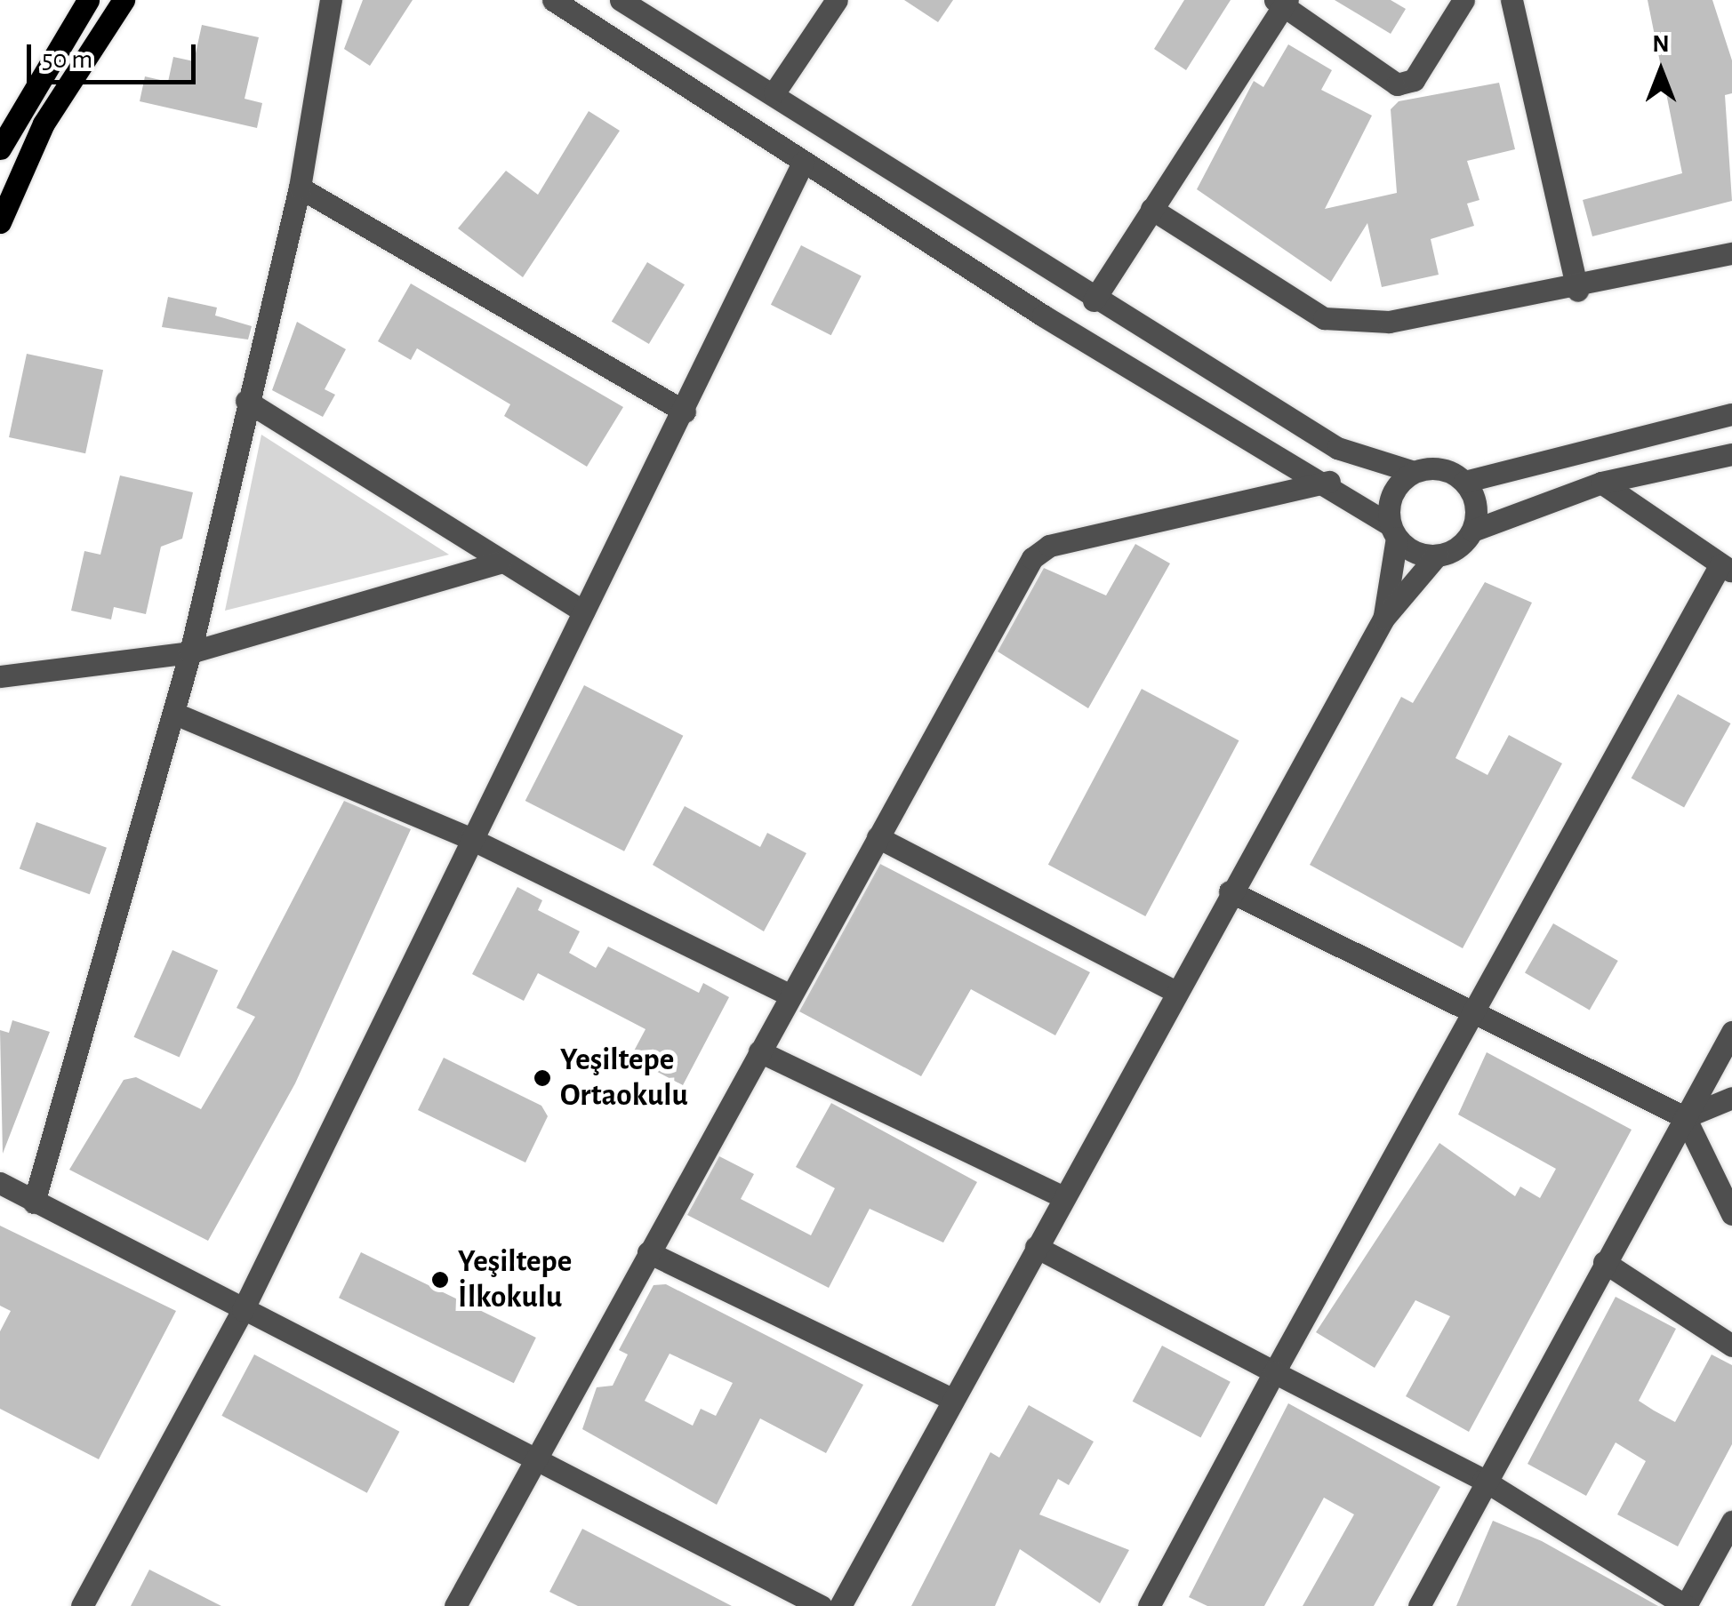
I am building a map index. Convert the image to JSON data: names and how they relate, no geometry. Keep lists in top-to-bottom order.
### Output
{
  "places": ["Yeşiltepe Ortaokulu", "Yeşiltepe İlkokulu"],
  "scale_bar": "50 m",
  "north": "top"
}
